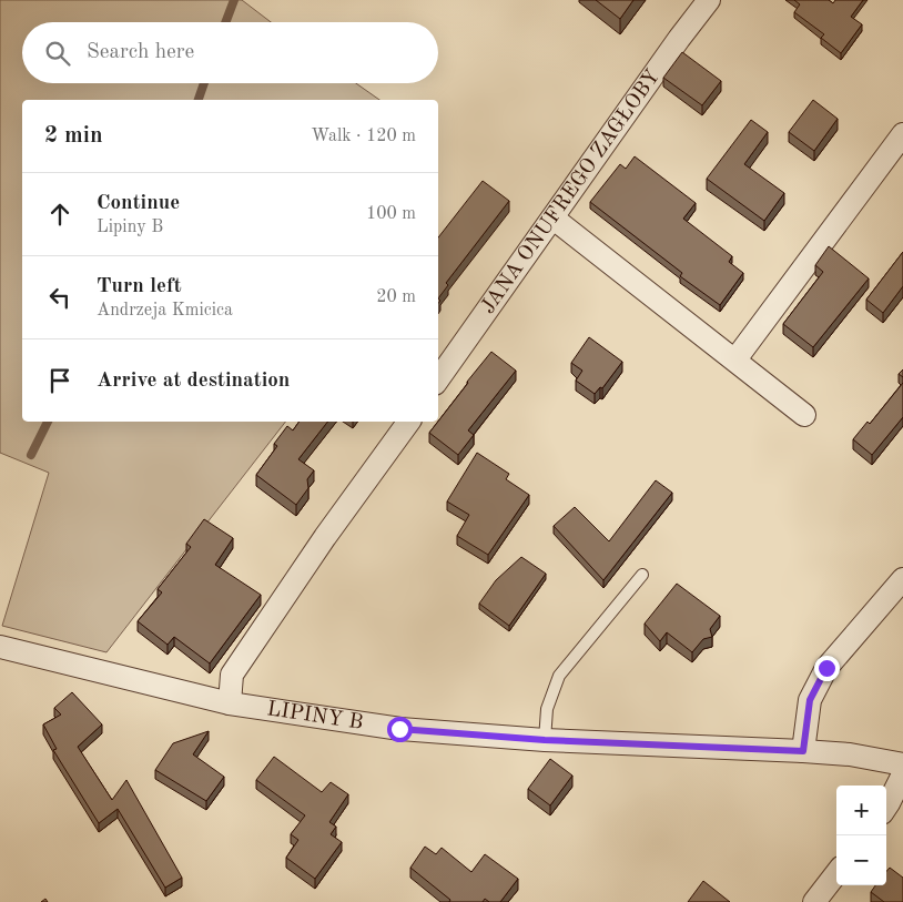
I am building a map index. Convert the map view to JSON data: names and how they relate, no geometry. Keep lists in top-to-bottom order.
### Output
{
  "streets": {
    "street": ["JANA ONUFREGO ZAGŁOBY", "LIPINY B"]
  },
  "page": {
    "search": "Search here",
    "heading": ["2 min", "Walk · 120 m"],
    "list": [
      ["Continue", "Lipiny B", "100 m"],
      ["Turn left", "Andrzeja Kmicica", "20 m"],
      "Arrive at destination"
    ],
    "map_buttons": ["+", "−"]
  }
}
